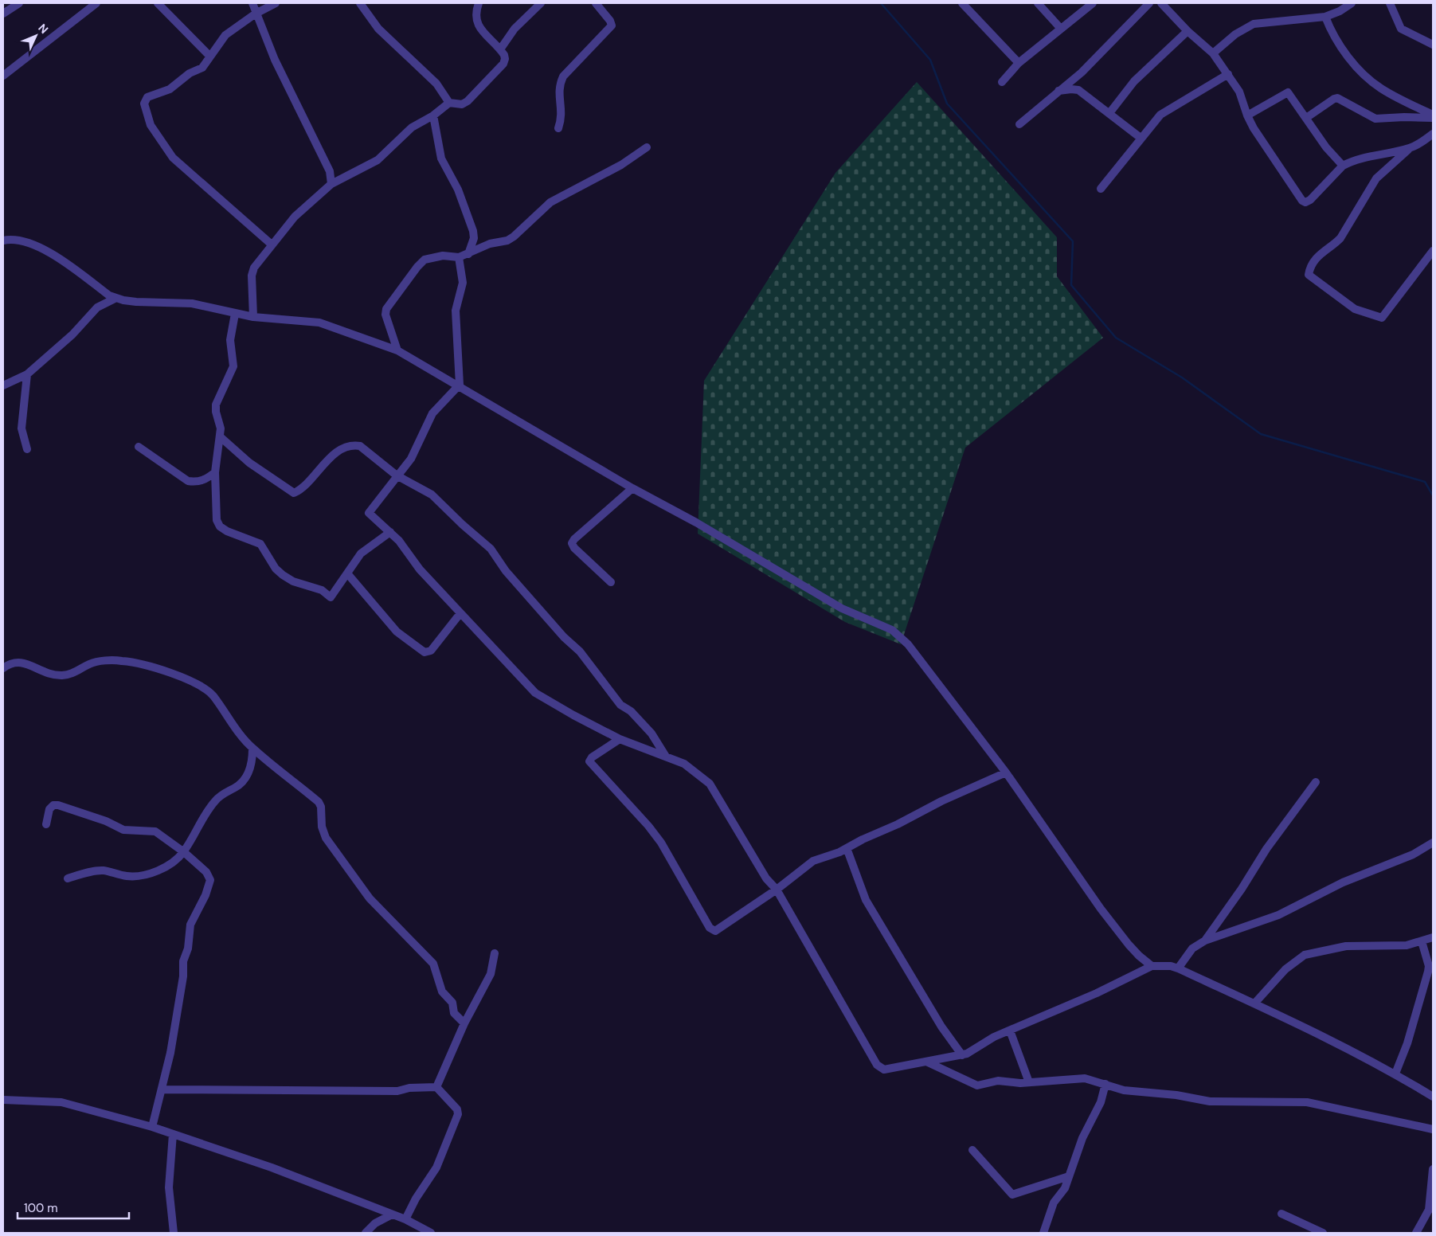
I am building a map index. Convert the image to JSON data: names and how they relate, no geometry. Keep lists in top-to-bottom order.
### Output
{
  "scale_bar": "100 m",
  "north": "top right"
}
